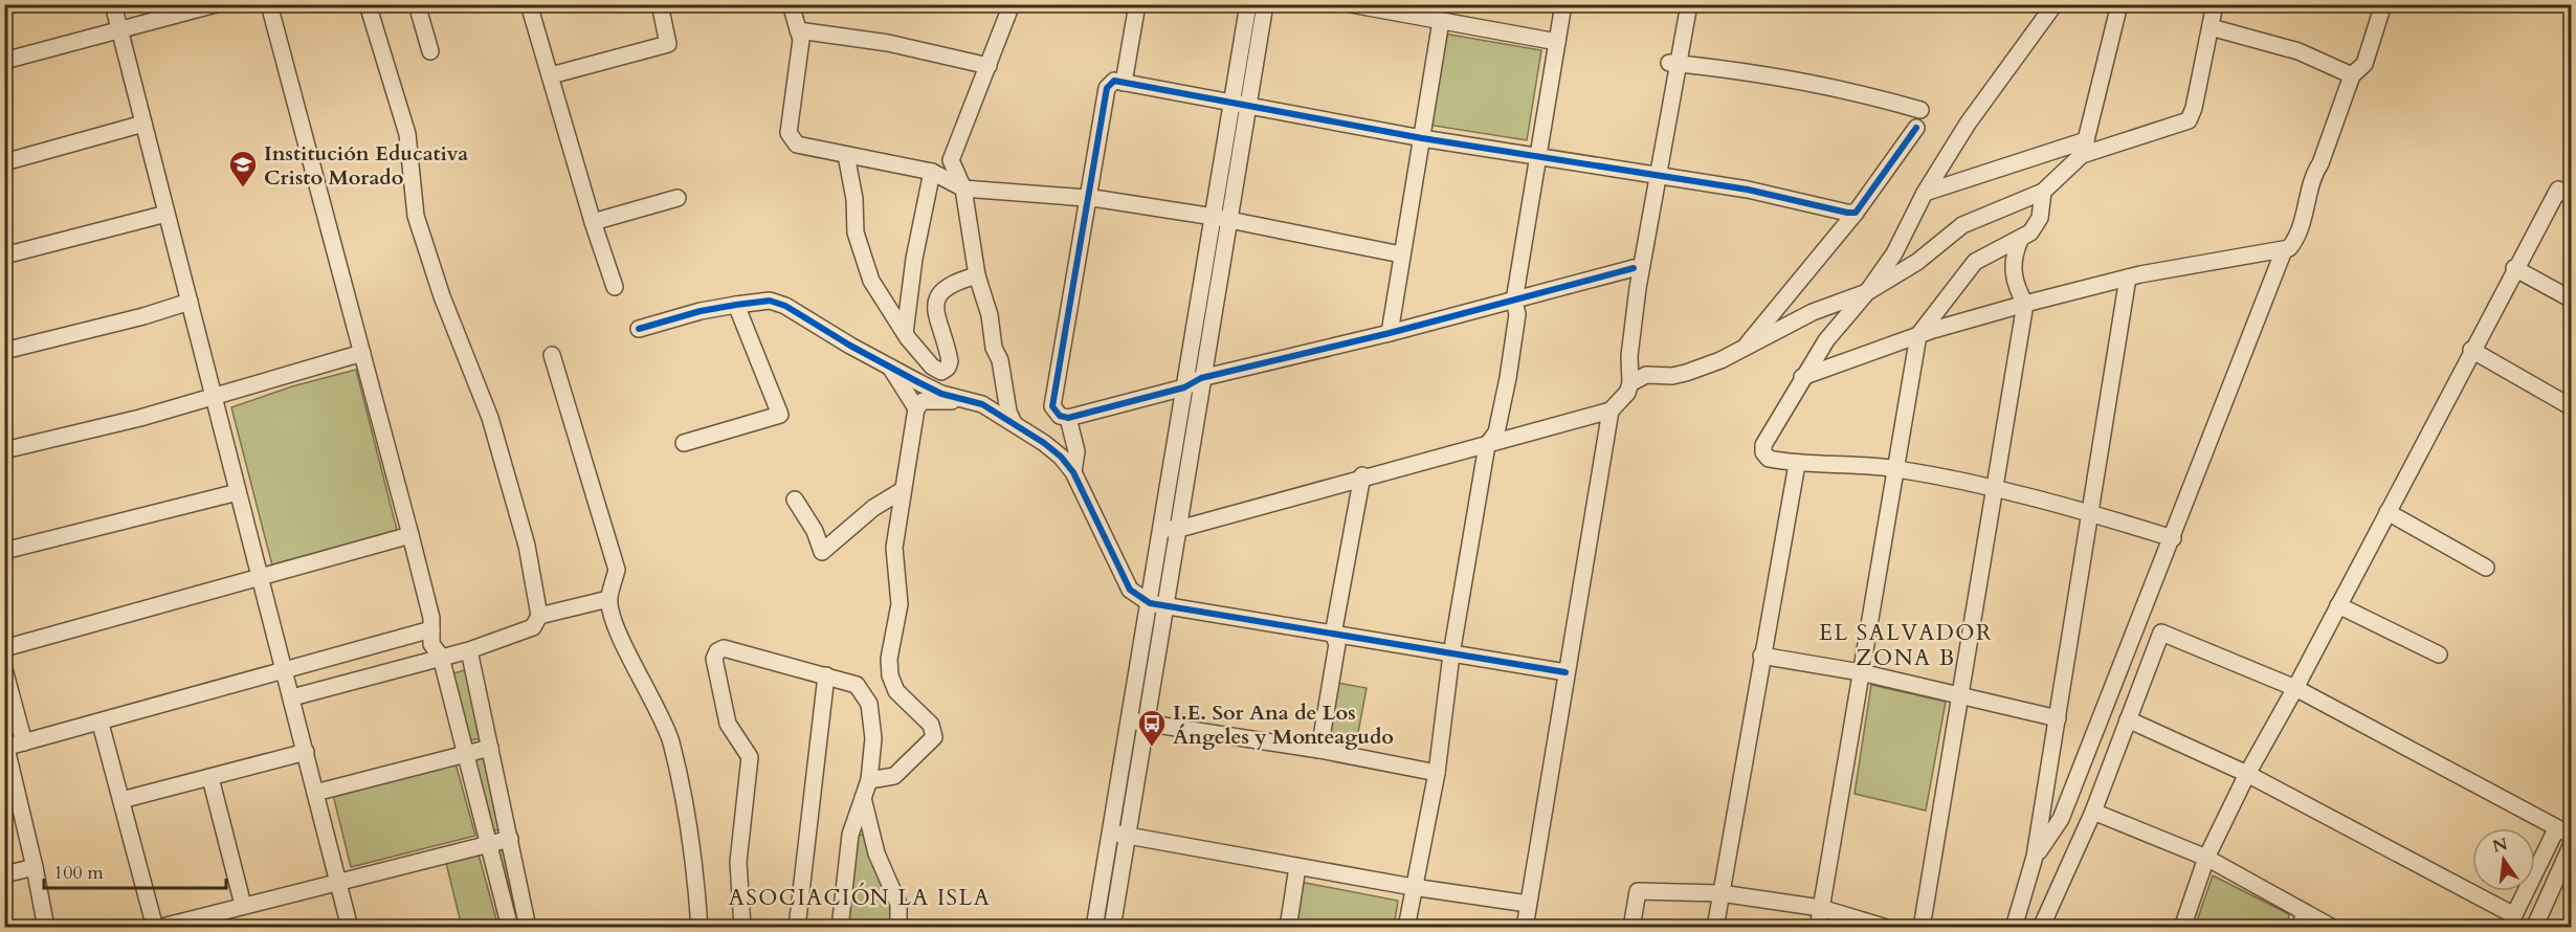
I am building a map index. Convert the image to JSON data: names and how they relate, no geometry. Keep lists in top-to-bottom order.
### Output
{
  "districts": ["EL SALVADOR ZONA B", "ASOCIACIÓN LA ISLA"],
  "places": {
    "school or university": ["Institución Educativa Cristo Morado"],
    "bus stop": ["I.E. Sor Ana de Los Ángeles y Monteagudo"]
  },
  "scale_bar": "100 m",
  "north": "top"
}
